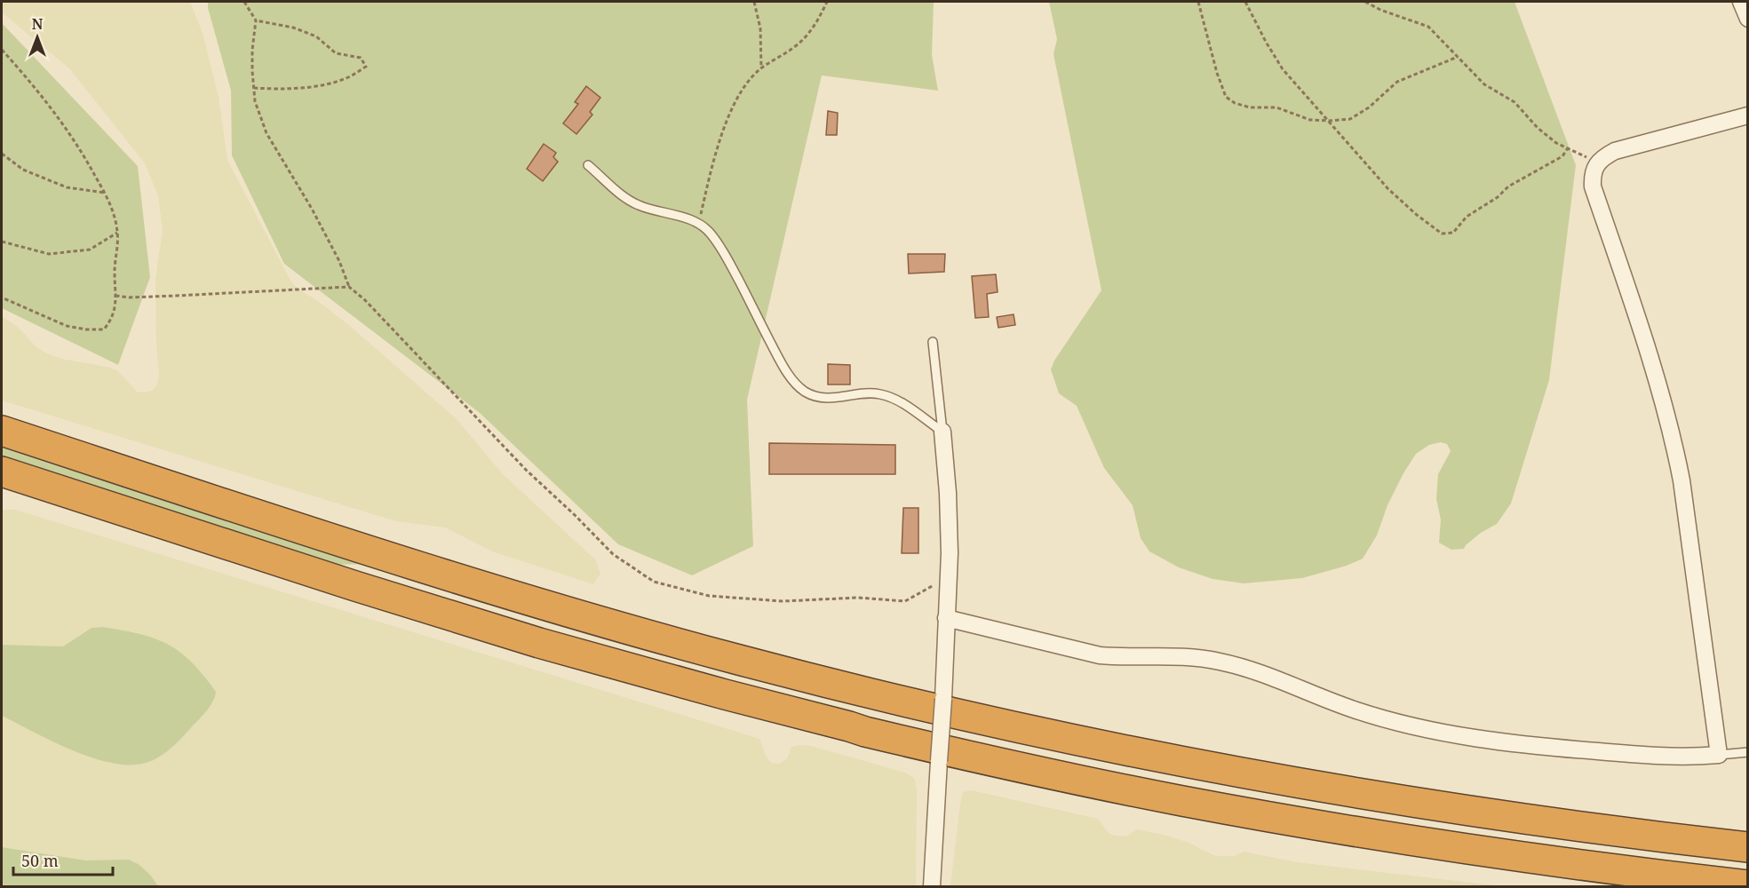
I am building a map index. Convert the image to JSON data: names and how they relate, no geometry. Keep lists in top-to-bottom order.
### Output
{
  "scale_bar": "50 m",
  "north": "top"
}
